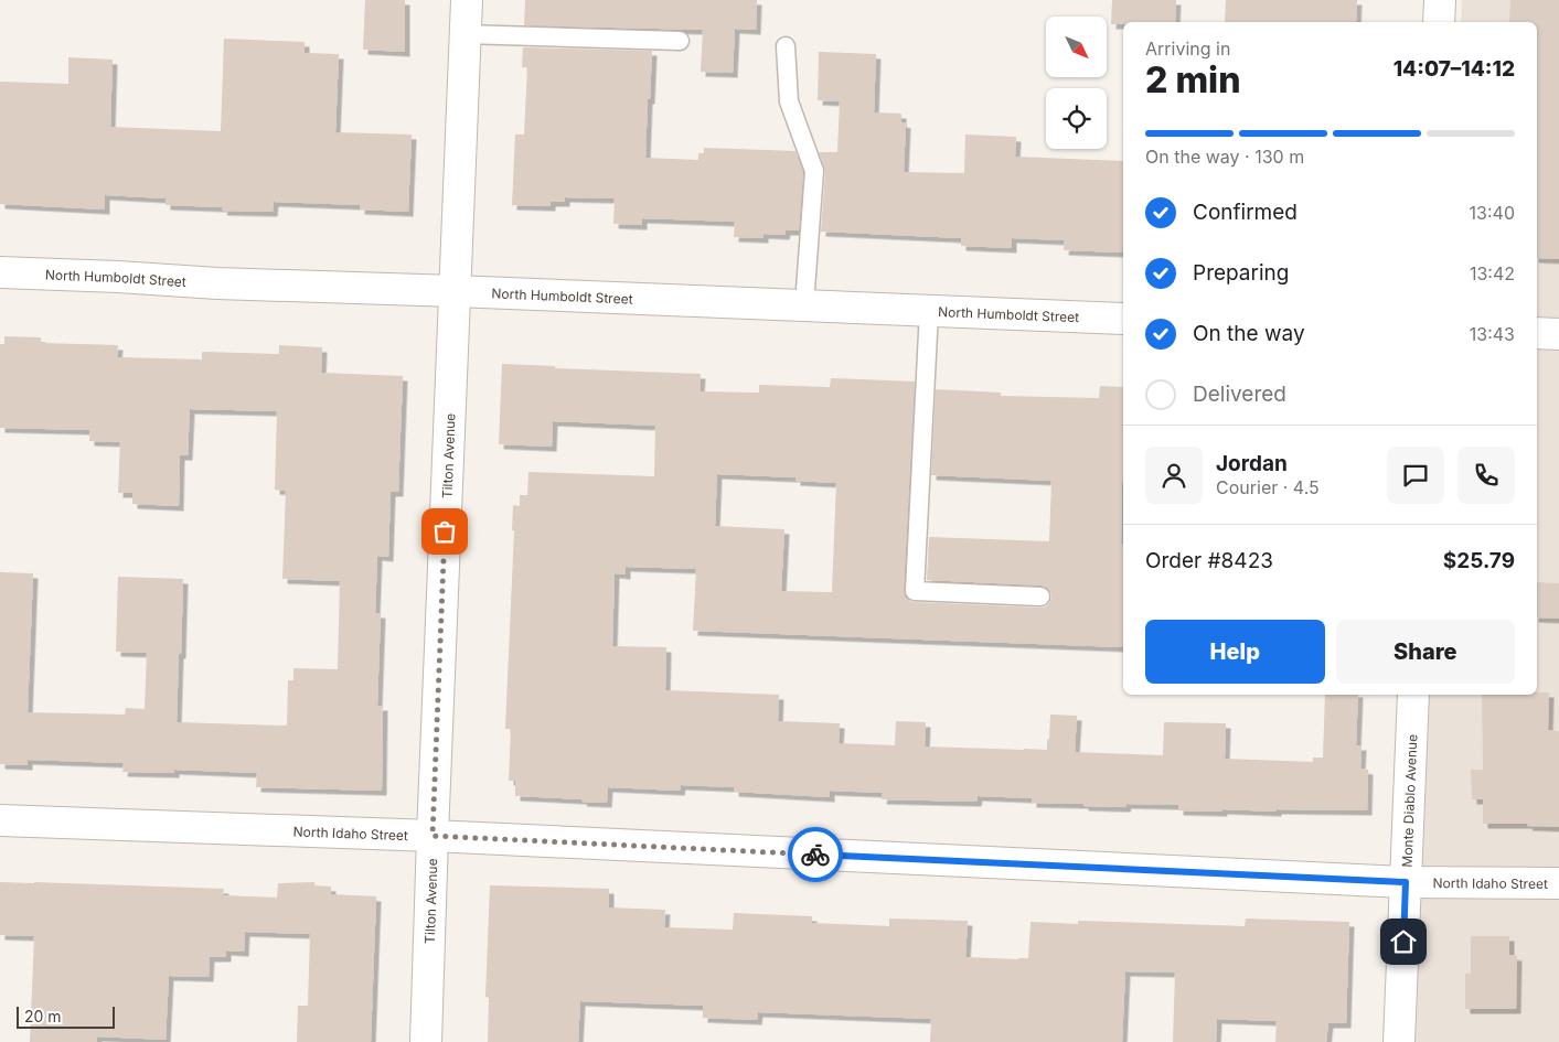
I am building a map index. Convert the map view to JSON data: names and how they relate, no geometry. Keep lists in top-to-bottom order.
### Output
{
  "streets": {
    "street": [
      "North Humboldt Street",
      "Tilton Avenue",
      "Monte Diablo Avenue",
      "North Idaho Street"
    ]
  },
  "crossings": [
    ["North Humboldt Street", "Tilton Avenue"],
    ["Tilton Avenue", "North Idaho Street"],
    ["Monte Diablo Avenue", "North Idaho Street"]
  ],
  "scale_bar": "20 m",
  "north": "bottom right",
  "page": {
    "heading": ["2 min", "Arriving in", "14:07–14:12"],
    "panel": [
      "Jordan",
      "Courier · 4.5",
      "Order #8423",
      "$25.79"
    ],
    "bar": "On the way · 130 m",
    "list": [
      ["Confirmed", "13:40"],
      ["Preparing", "13:42"],
      ["On the way", "13:43"],
      "Delivered"
    ],
    "buttons": ["Help", "Share"],
    "scale": "20 m"
  }
}
